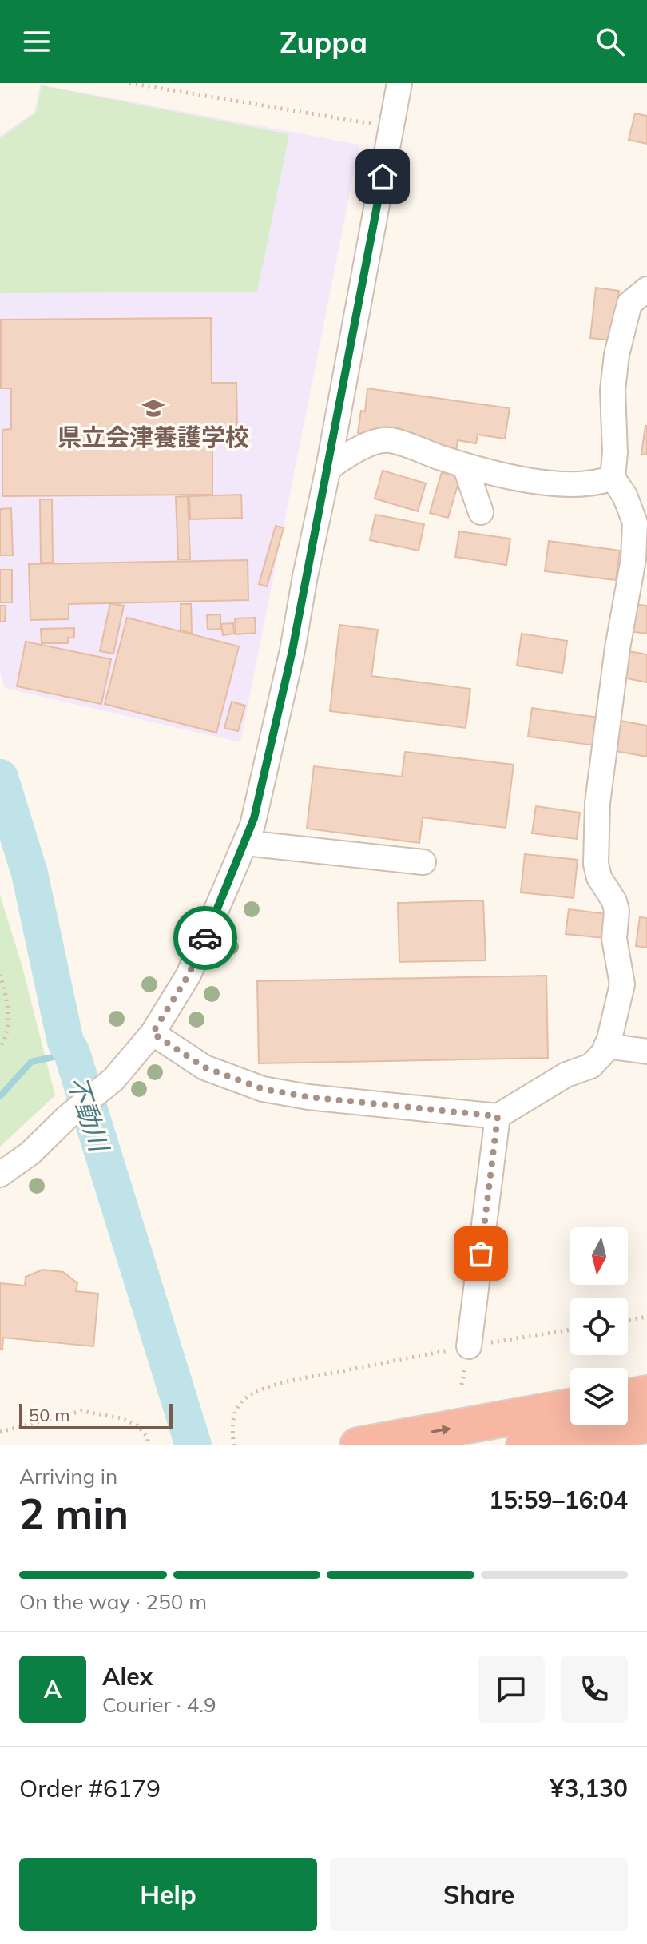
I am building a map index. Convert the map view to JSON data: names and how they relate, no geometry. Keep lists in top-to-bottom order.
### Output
{
  "water": ["不動川"],
  "places": {
    "school or university": ["県立会津養護学校"]
  },
  "scale_bar": "50 m",
  "north": "bottom",
  "page": {
    "header": "Zuppa",
    "scale": "50 m",
    "heading": ["2 min", "Arriving in", "15:59–16:04"],
    "panel": [
      "Alex",
      "Courier · 4.9",
      "Order #6179",
      "¥3,130"
    ],
    "bar": "On the way · 250 m",
    "round": "A",
    "buttons": ["Help", "Share"]
  }
}
